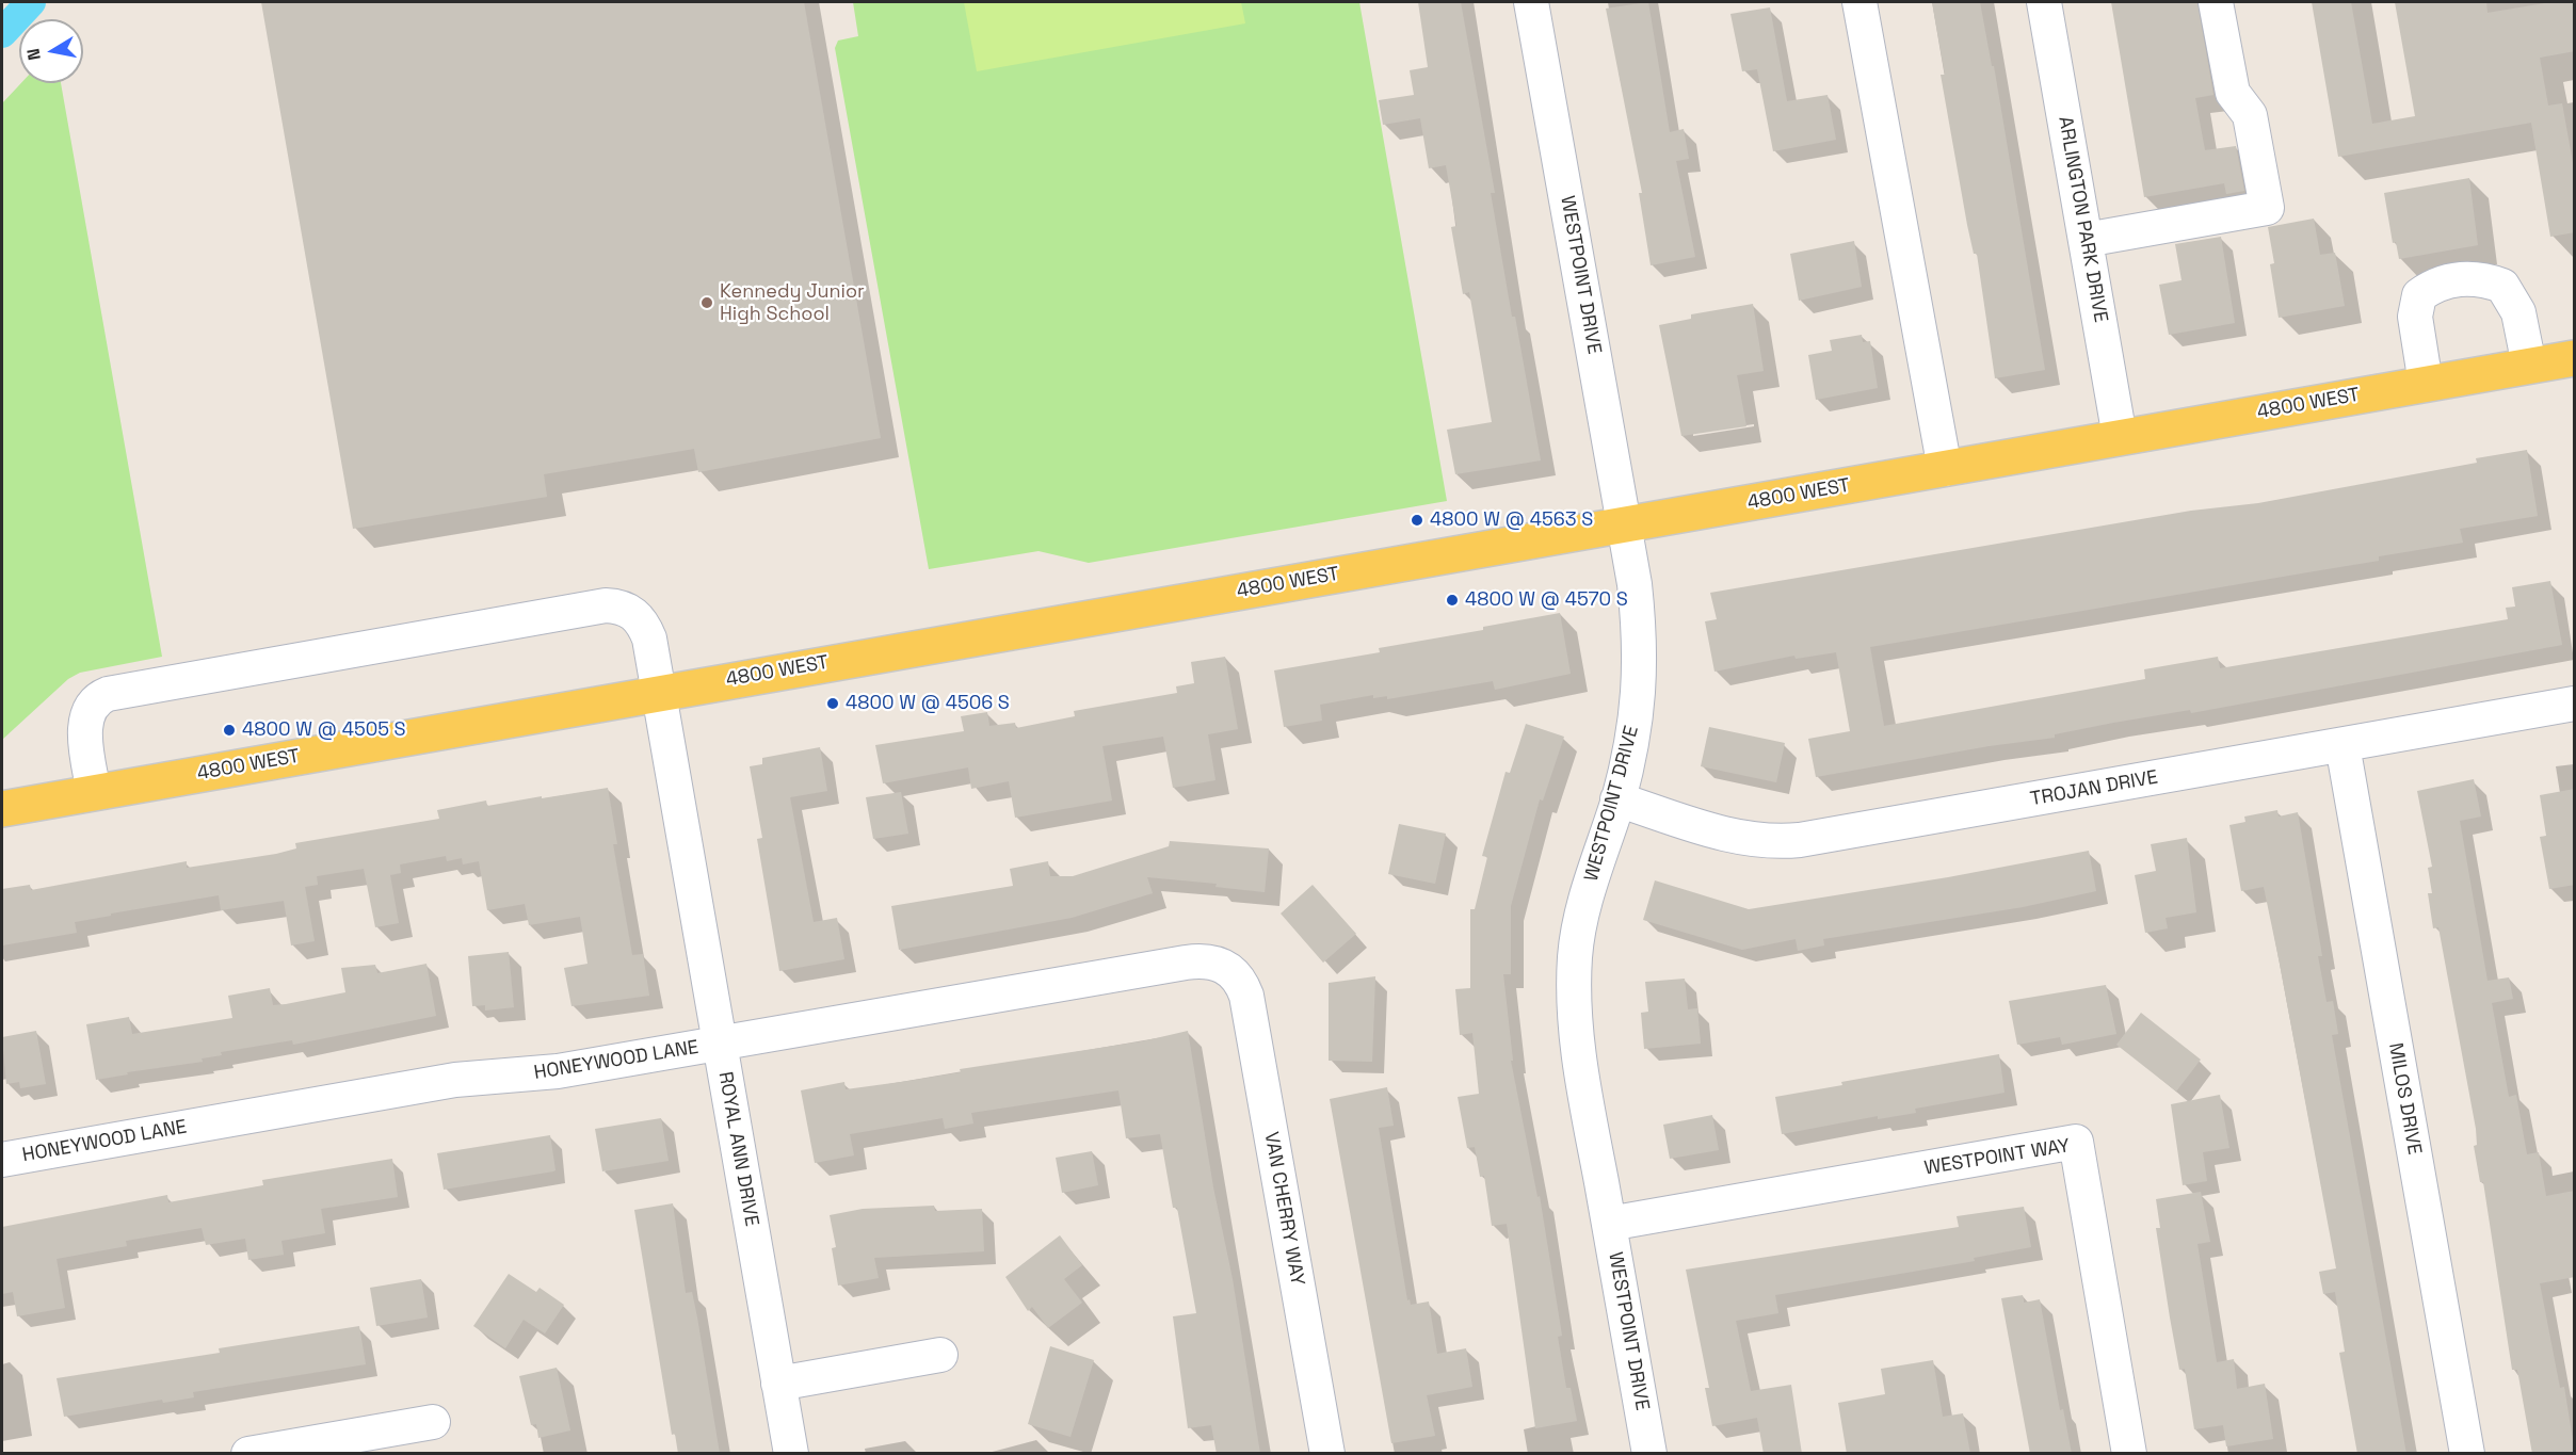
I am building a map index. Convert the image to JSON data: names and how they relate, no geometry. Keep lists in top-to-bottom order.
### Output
{
  "streets": {
    "main road": ["4800 WEST"],
    "street": [
      "ARLINGTON PARK DRIVE",
      "WESTPOINT DRIVE",
      "TROJAN DRIVE",
      "HONEYWOOD LANE",
      "MILOS DRIVE",
      "ROYAL ANN DRIVE",
      "WESTPOINT WAY",
      "VAN CHERRY WAY"
    ]
  },
  "crossings": [
    ["ARLINGTON PARK DRIVE", "4800 WEST"],
    ["WESTPOINT DRIVE", "4800 WEST"],
    ["WESTPOINT DRIVE", "TROJAN DRIVE"],
    ["WESTPOINT DRIVE", "WESTPOINT WAY"],
    ["4800 WEST", "ROYAL ANN DRIVE"],
    ["TROJAN DRIVE", "MILOS DRIVE"],
    ["HONEYWOOD LANE", "ROYAL ANN DRIVE"],
    ["HONEYWOOD LANE", "VAN CHERRY WAY"]
  ],
  "places": [
    "Kennedy Junior High School",
    "4800 W @ 4563 S",
    "4800 W @ 4570 S",
    "4800 W @ 4506 S",
    "4800 W @ 4505 S"
  ],
  "north": "left"
}
